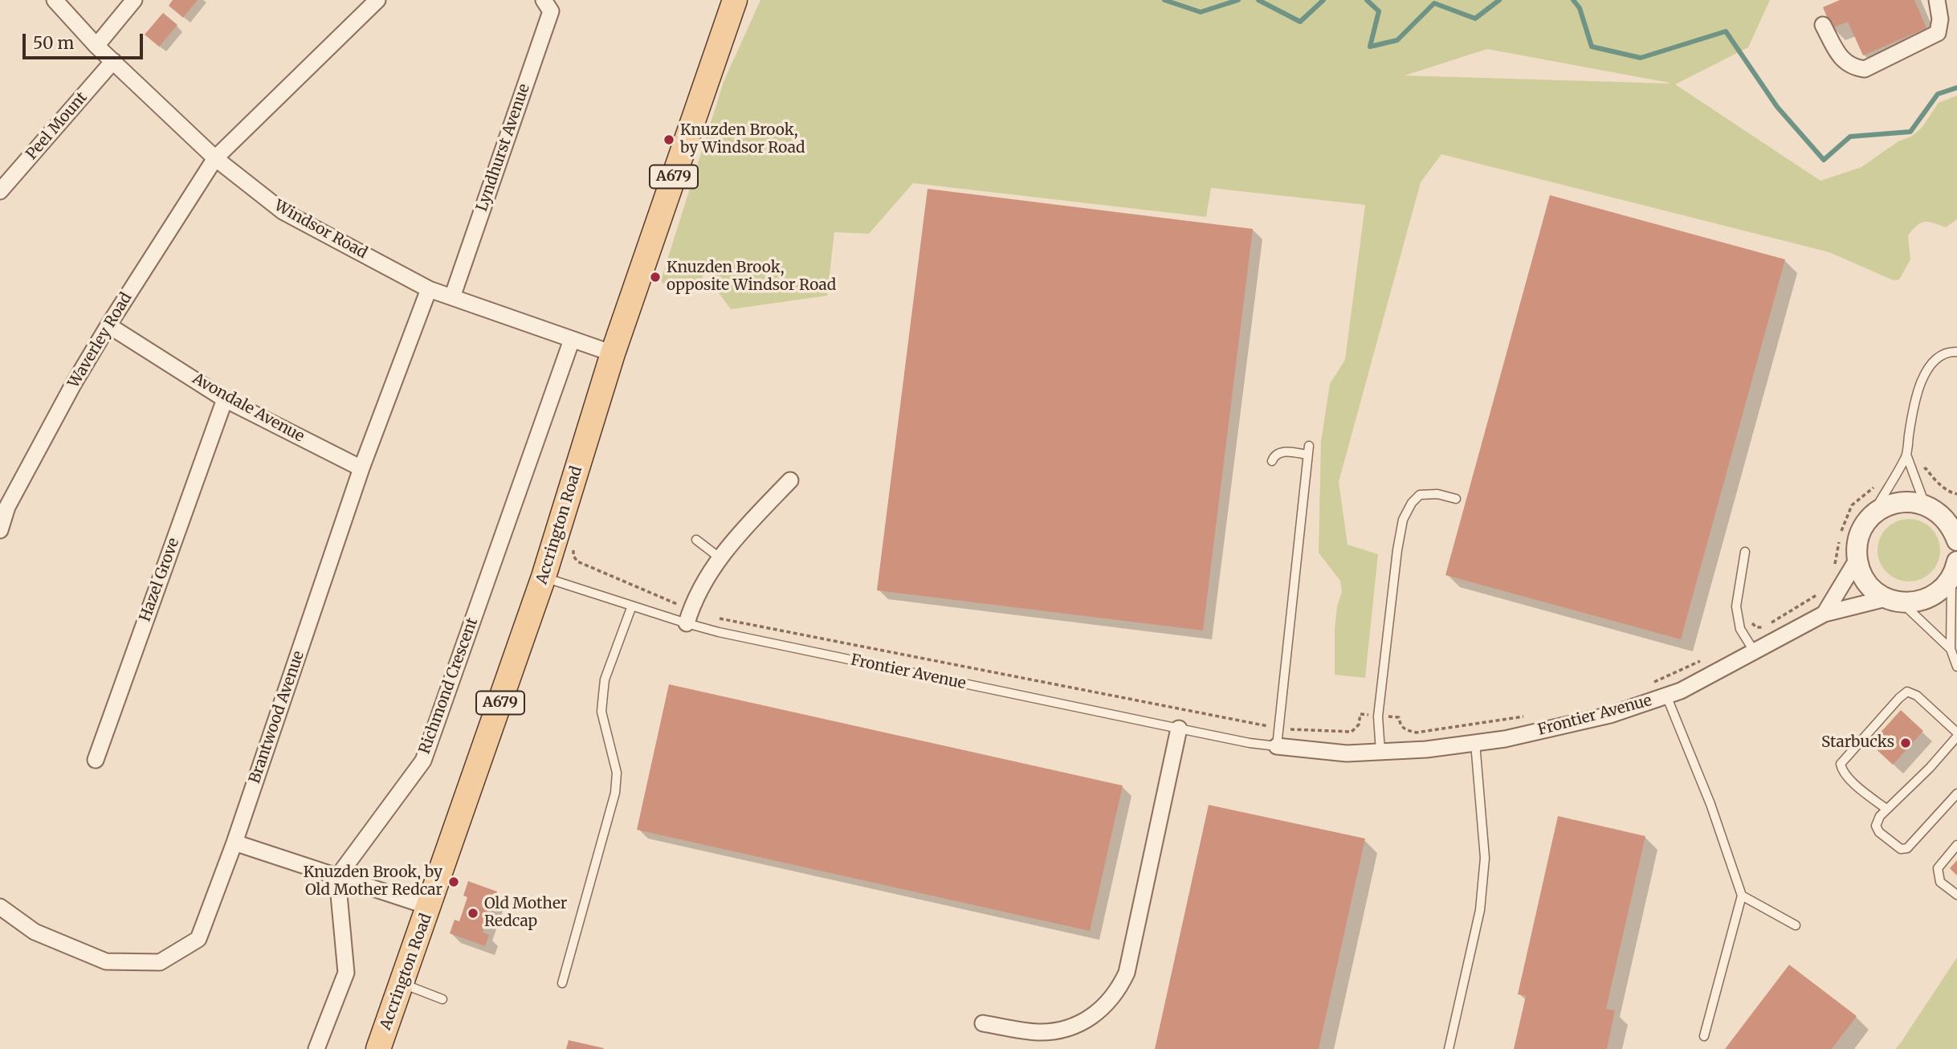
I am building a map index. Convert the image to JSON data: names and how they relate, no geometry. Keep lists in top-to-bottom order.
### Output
{
  "streets": {
    "main road": ["A679", "Accrington Road"],
    "street": [
      "Peel Mount",
      "Lyndhurst Avenue",
      "Windsor Road",
      "Waverley Road",
      "Avondale Avenue",
      "Hazel Grove",
      "Frontier Avenue",
      "Richmond Crescent",
      "Brantwood Avenue"
    ]
  },
  "crossings": [
    ["Peel Mount", "Windsor Road"],
    ["Lyndhurst Avenue", "Windsor Road"],
    ["Windsor Road", "Waverley Road"],
    ["Windsor Road", "Accrington Road"],
    ["Windsor Road", "Richmond Crescent"],
    ["Windsor Road", "Brantwood Avenue"],
    ["Waverley Road", "Avondale Avenue"],
    ["Avondale Avenue", "Hazel Grove"],
    ["Avondale Avenue", "Brantwood Avenue"],
    ["Accrington Road", "Frontier Avenue"]
  ],
  "places": [
    "Knuzden Brook, by Windsor Road",
    "Knuzden Brook, opposite Windsor Road",
    "Starbucks",
    "Knuzden Brook, by Old Mother Redcar",
    "Old Mother Redcap"
  ],
  "scale_bar": "50 m"
}
